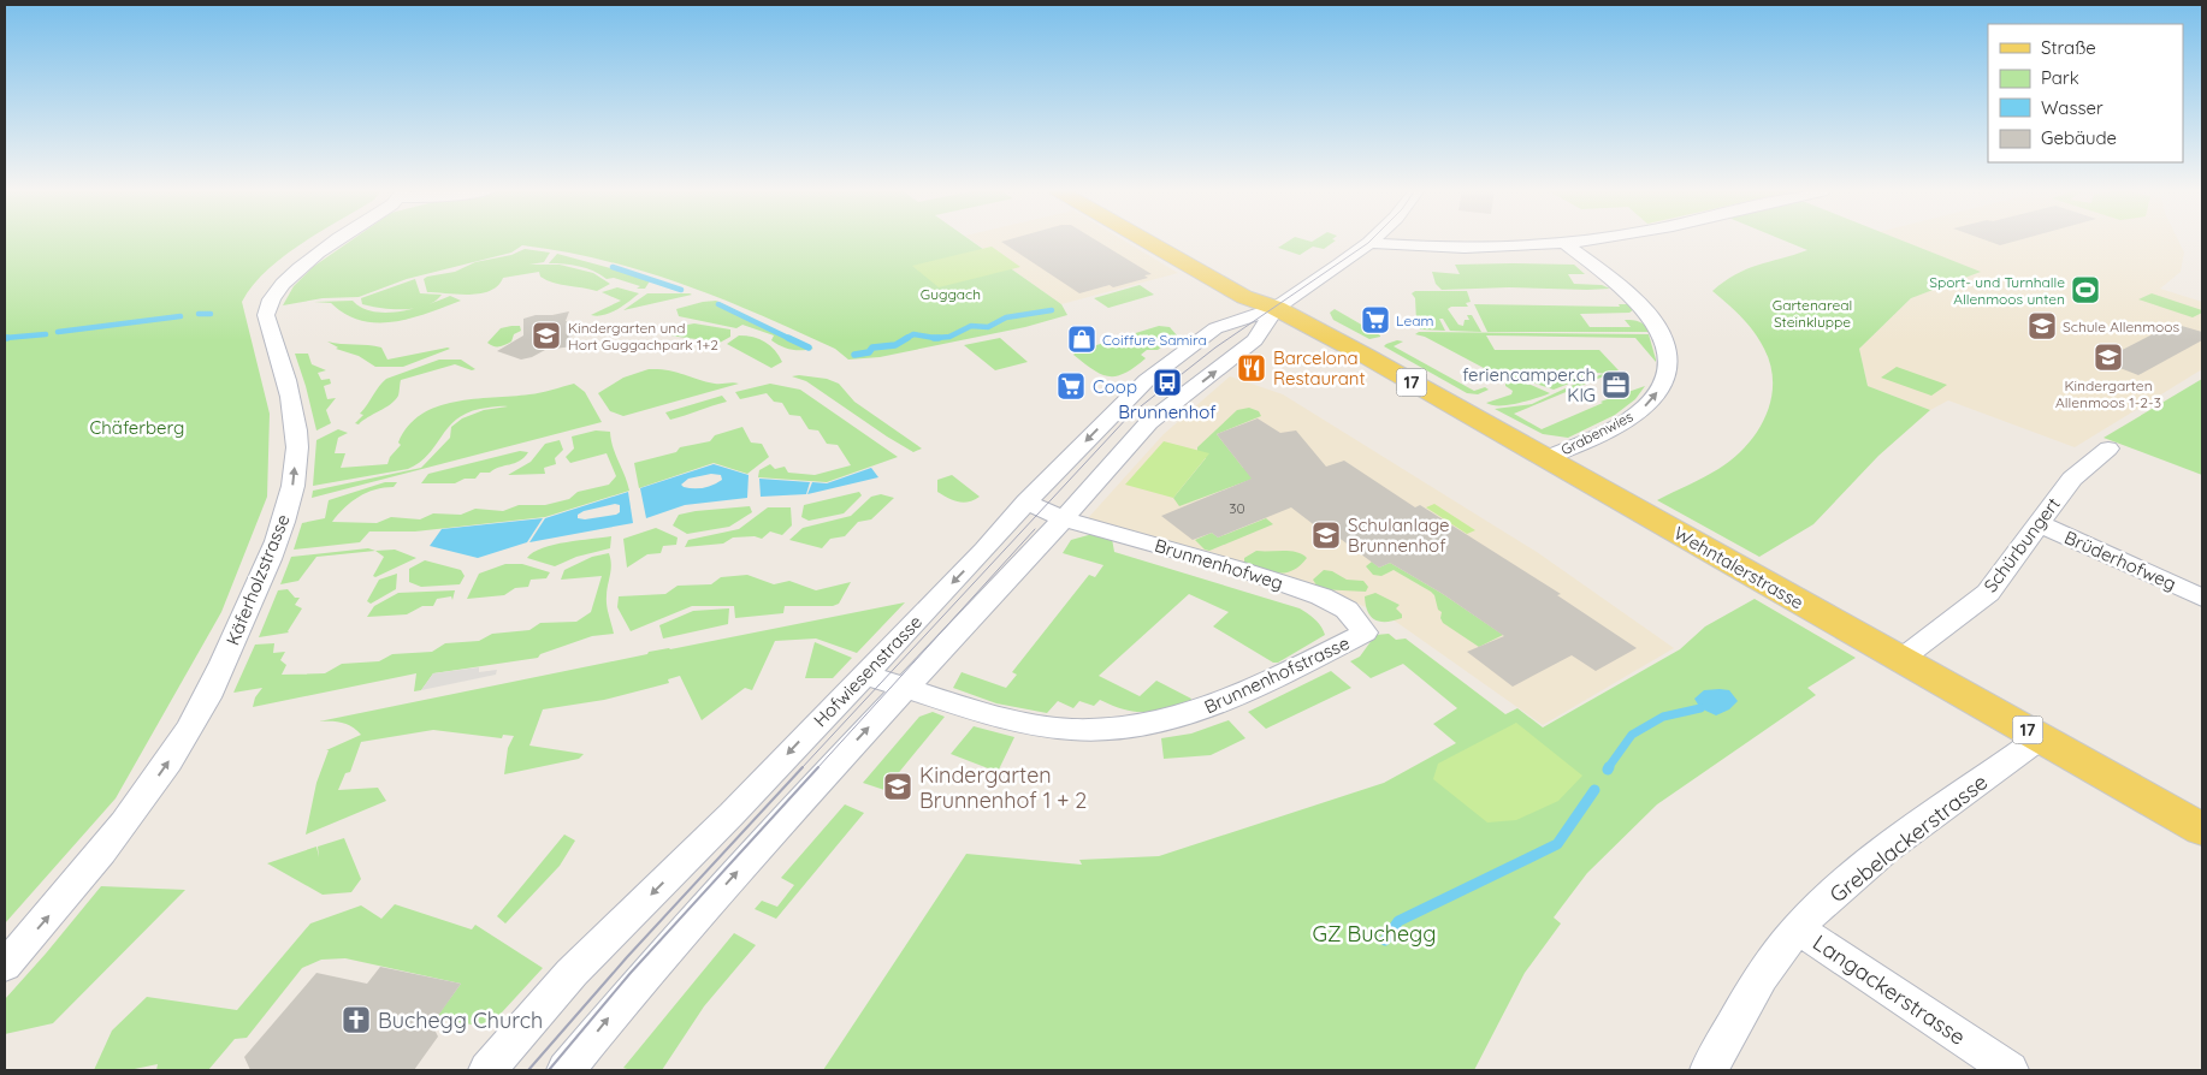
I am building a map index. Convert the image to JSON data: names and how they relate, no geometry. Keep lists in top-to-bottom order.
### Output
{
  "streets": {
    "main road": ["17", "Wehntalerstrasse"],
    "street": [
      "Grabenwies",
      "Schürbungert",
      "Brüderhofweg",
      "Brunnenhofweg",
      "Käferholzstrasse",
      "Hofwiesenstrasse",
      "Brunnenhofstrasse",
      "Grebelackerstrasse",
      "Langackerstrasse"
    ]
  },
  "crossings": [
    ["Grabenwies", "Wehntalerstrasse"],
    ["Schürbungert", "Brüderhofweg"],
    ["Schürbungert", "Wehntalerstrasse"],
    ["Brunnenhofweg", "Hofwiesenstrasse"],
    ["Brunnenhofweg", "Brunnenhofstrasse"],
    ["Wehntalerstrasse", "Hofwiesenstrasse"],
    ["Wehntalerstrasse", "Grebelackerstrasse"],
    ["Hofwiesenstrasse", "Brunnenhofstrasse"],
    ["Grebelackerstrasse", "Langackerstrasse"]
  ],
  "one_way": ["Käferholzstrasse"],
  "parks": [
    "Guggach",
    "Gartenareal Steinkluppe",
    "Chäferberg",
    "GZ Buchegg"
  ],
  "places": {
    "sports": ["Sport- und Turnhalle Allenmoos unten"],
    "supermarket": ["Leam", "Coop"],
    "school or university": [
      "Schule Allenmoos",
      "Kindergarten und Hort Guggachpark 1+2",
      "Kindergarten Allenmoos 1-2-3",
      "Schulanlage Brunnenhof",
      "Kindergarten Brunnenhof 1 + 2"
    ],
    "shop": ["Coiffure Samira"],
    "restaurant": ["Barcelona Restaurant"],
    "bus stop": ["Brunnenhof"],
    "office": ["feriencamper.ch KlG"],
    "church": ["Buchegg Church"]
  },
  "house_numbers": ["30"],
  "legend": [
    "Straße",
    "Park",
    "Wasser",
    "Gebäude"
  ]
}
